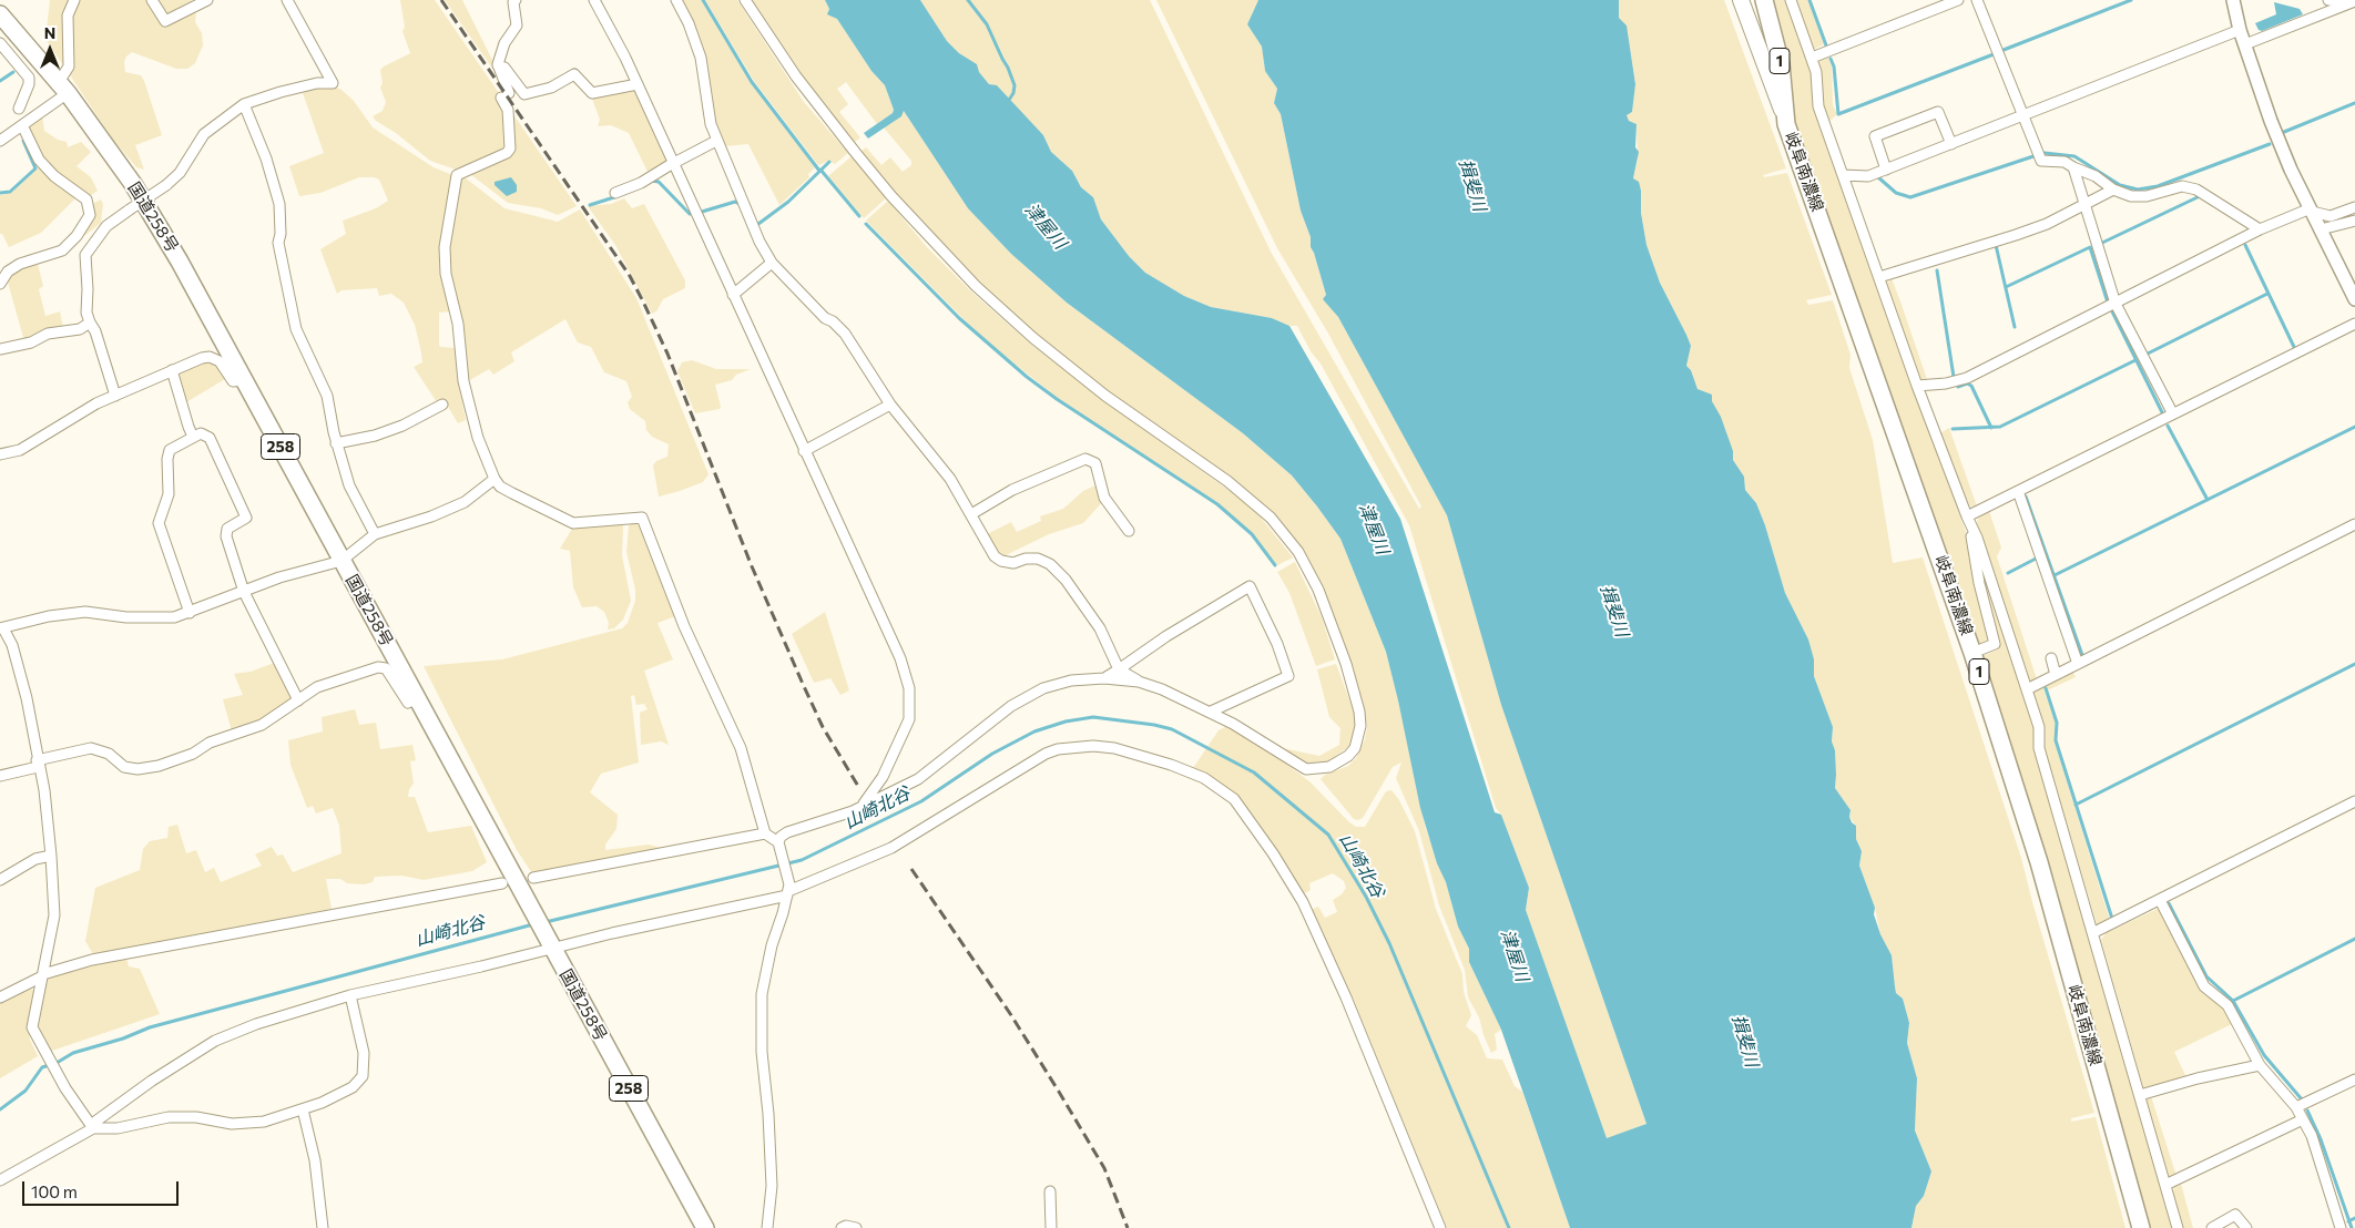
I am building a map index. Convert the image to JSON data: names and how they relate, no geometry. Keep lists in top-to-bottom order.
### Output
{
  "streets": {
    "main road": [
      "1",
      "岐阜南濃線",
      "国道258号",
      "258"
    ]
  },
  "water": ["揖斐川", "津屋川", "山崎北谷"],
  "scale_bar": "100 m",
  "north": "top"
}
